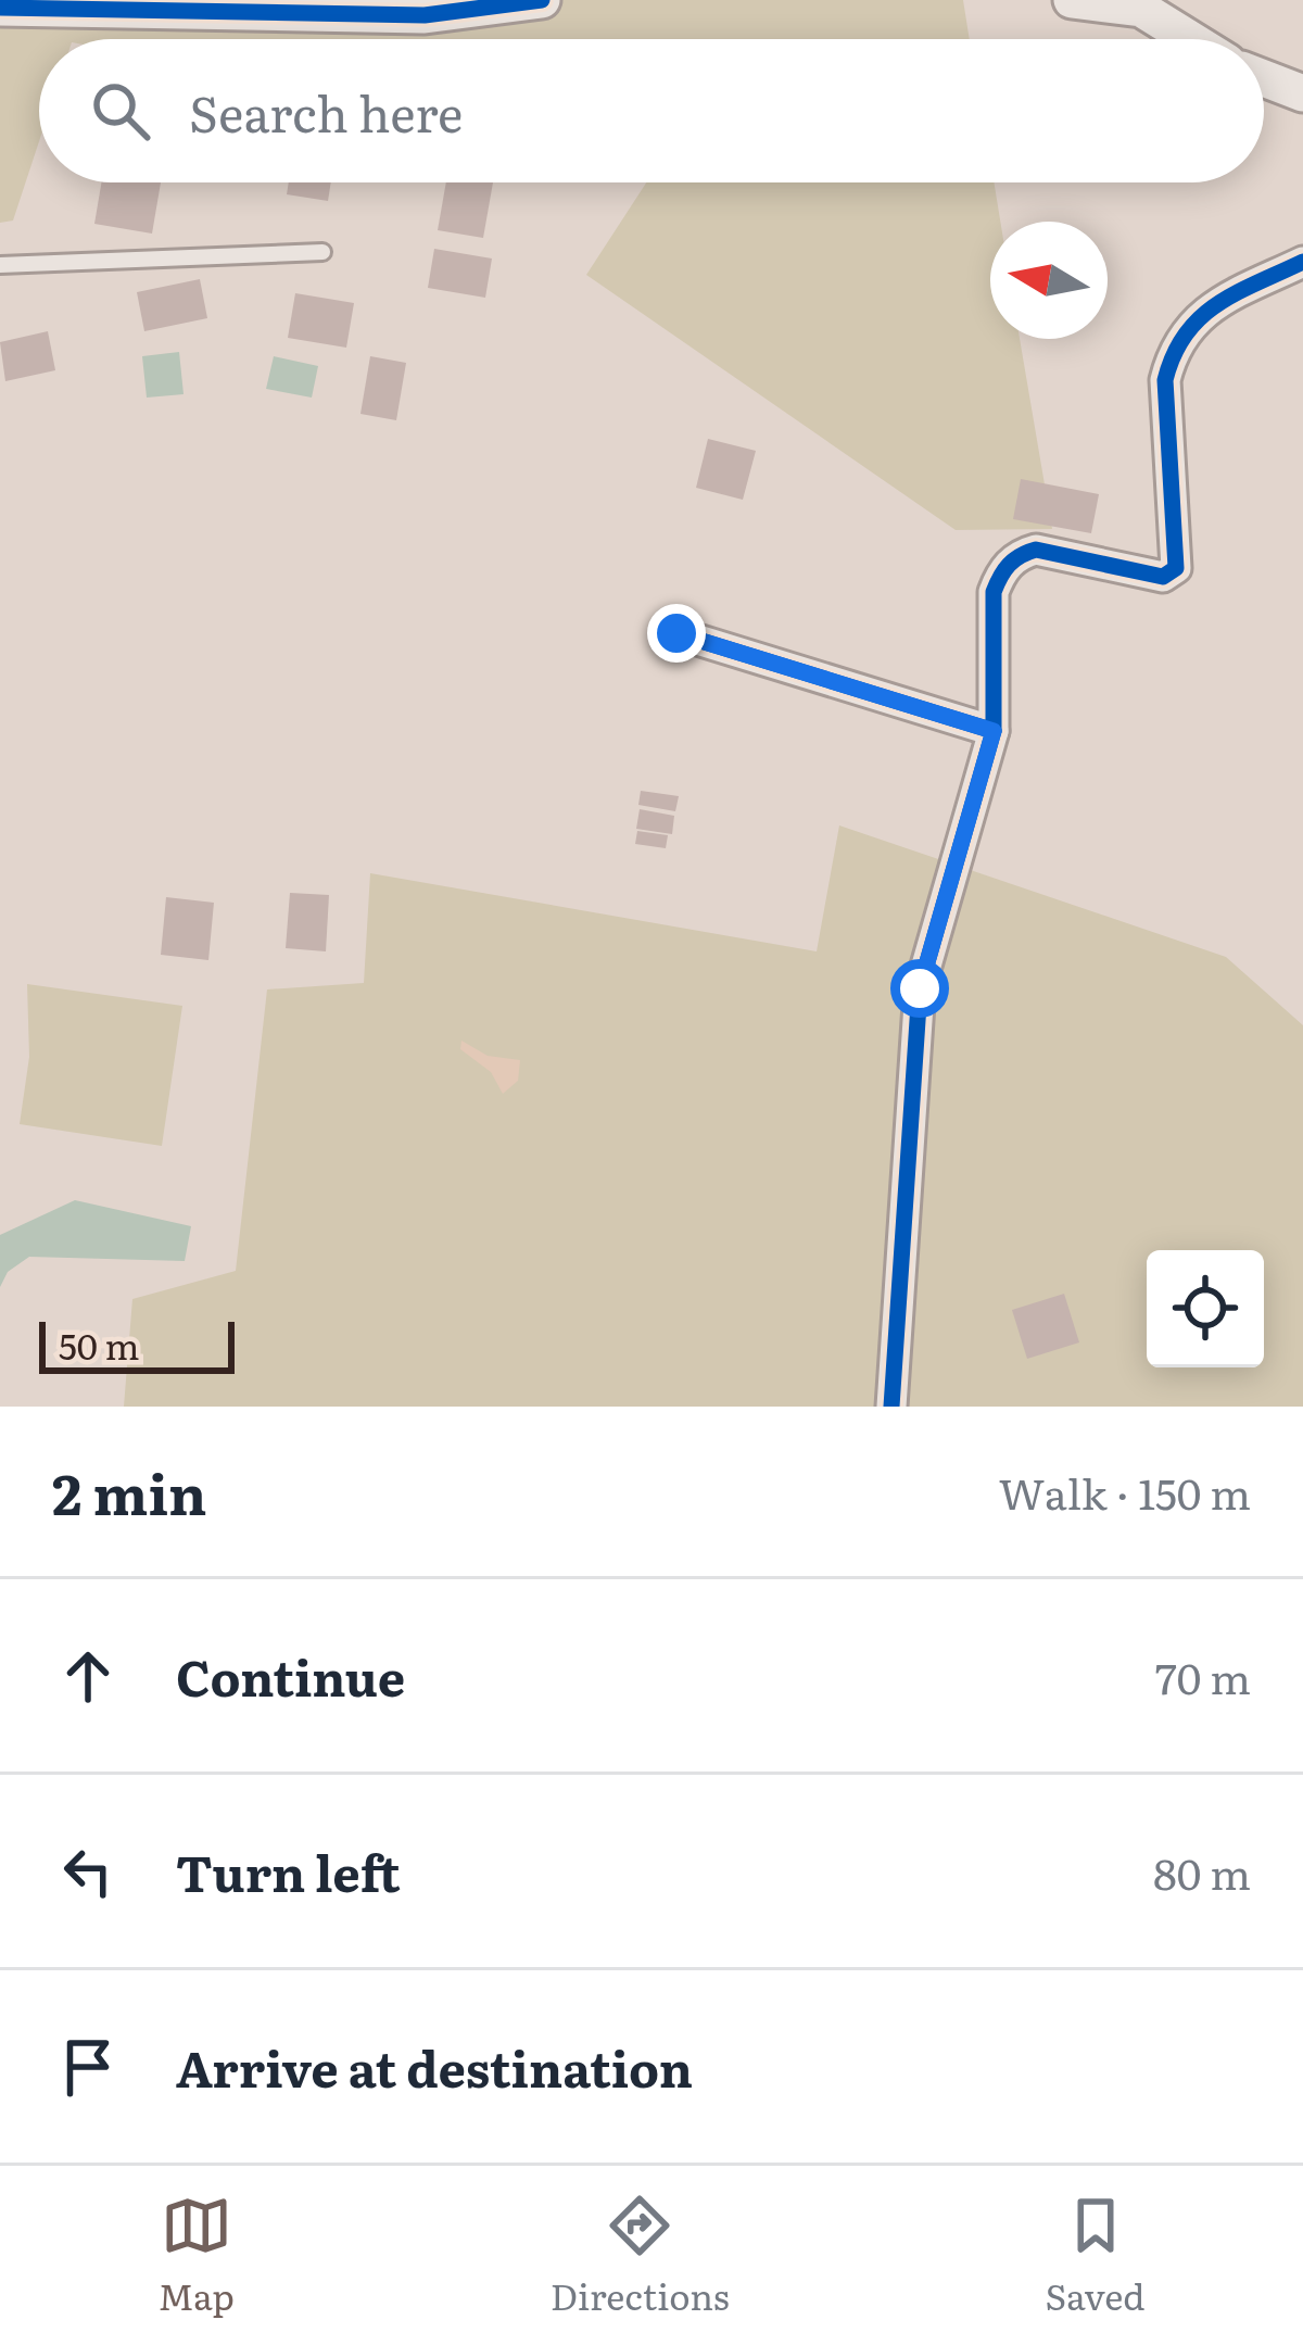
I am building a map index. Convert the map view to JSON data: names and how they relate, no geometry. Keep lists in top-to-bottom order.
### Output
{
  "scale_bar": "50 m",
  "north": "left",
  "page": {
    "search": "Search here",
    "scale": "50 m",
    "heading": ["2 min", "Walk · 150 m"],
    "list": [
      ["Continue", "70 m"],
      ["Turn left", "80 m"],
      "Arrive at destination"
    ],
    "nav": ["Map", "Directions", "Saved"]
  }
}
